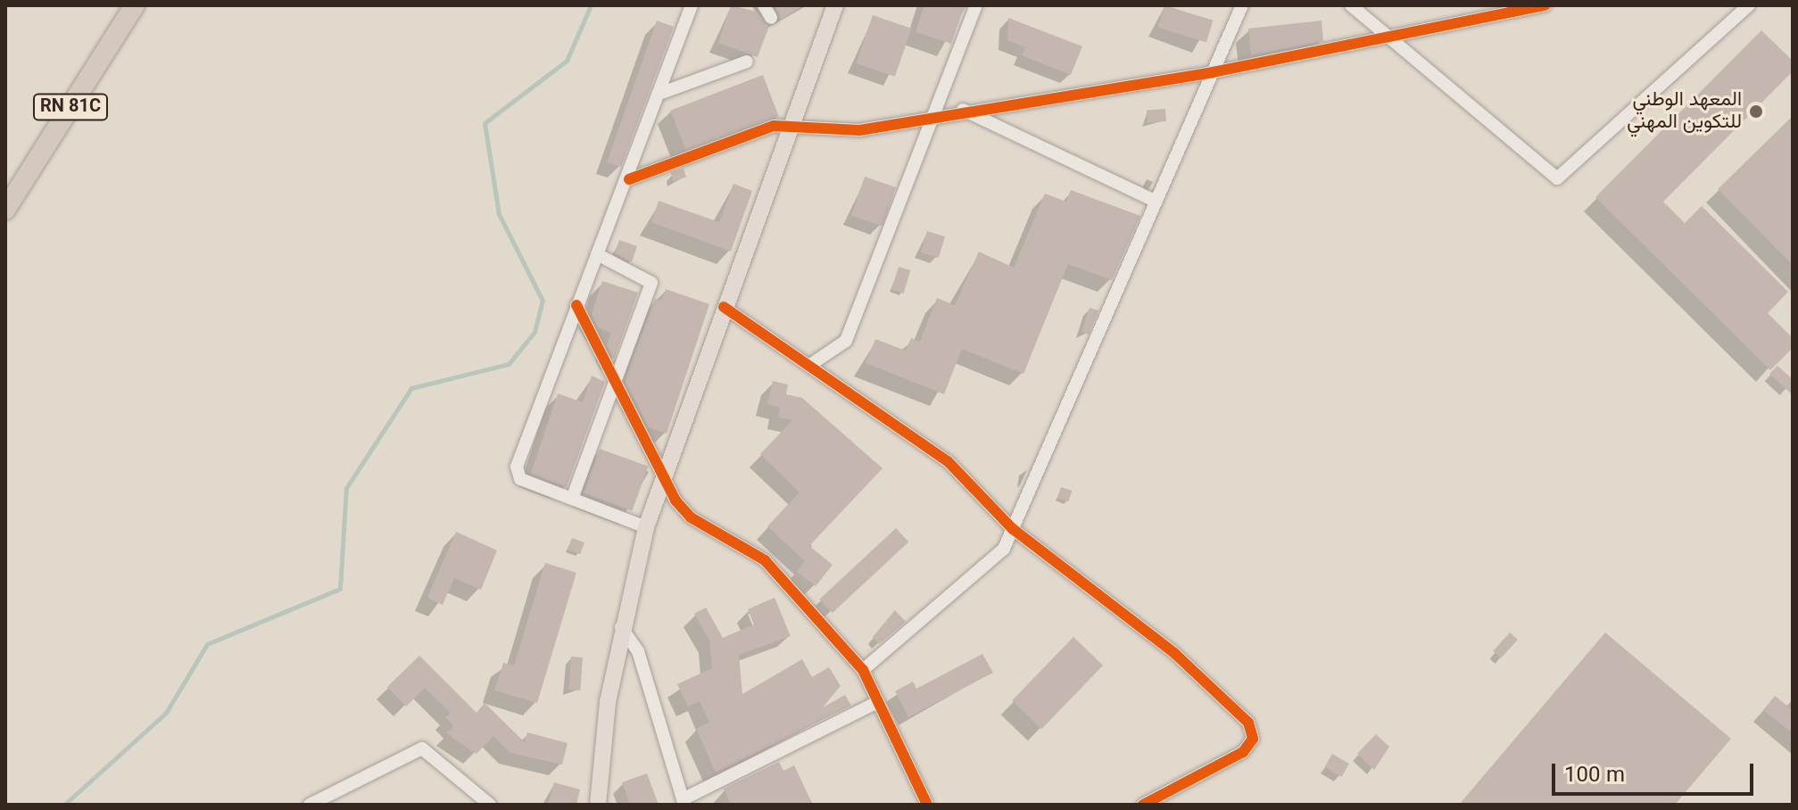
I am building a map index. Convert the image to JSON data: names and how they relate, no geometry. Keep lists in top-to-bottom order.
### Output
{
  "streets": {
    "highway": ["RN 81C"]
  },
  "places": ["المعهد الوطني للتكوين المهني"],
  "scale_bar": "100 m"
}
